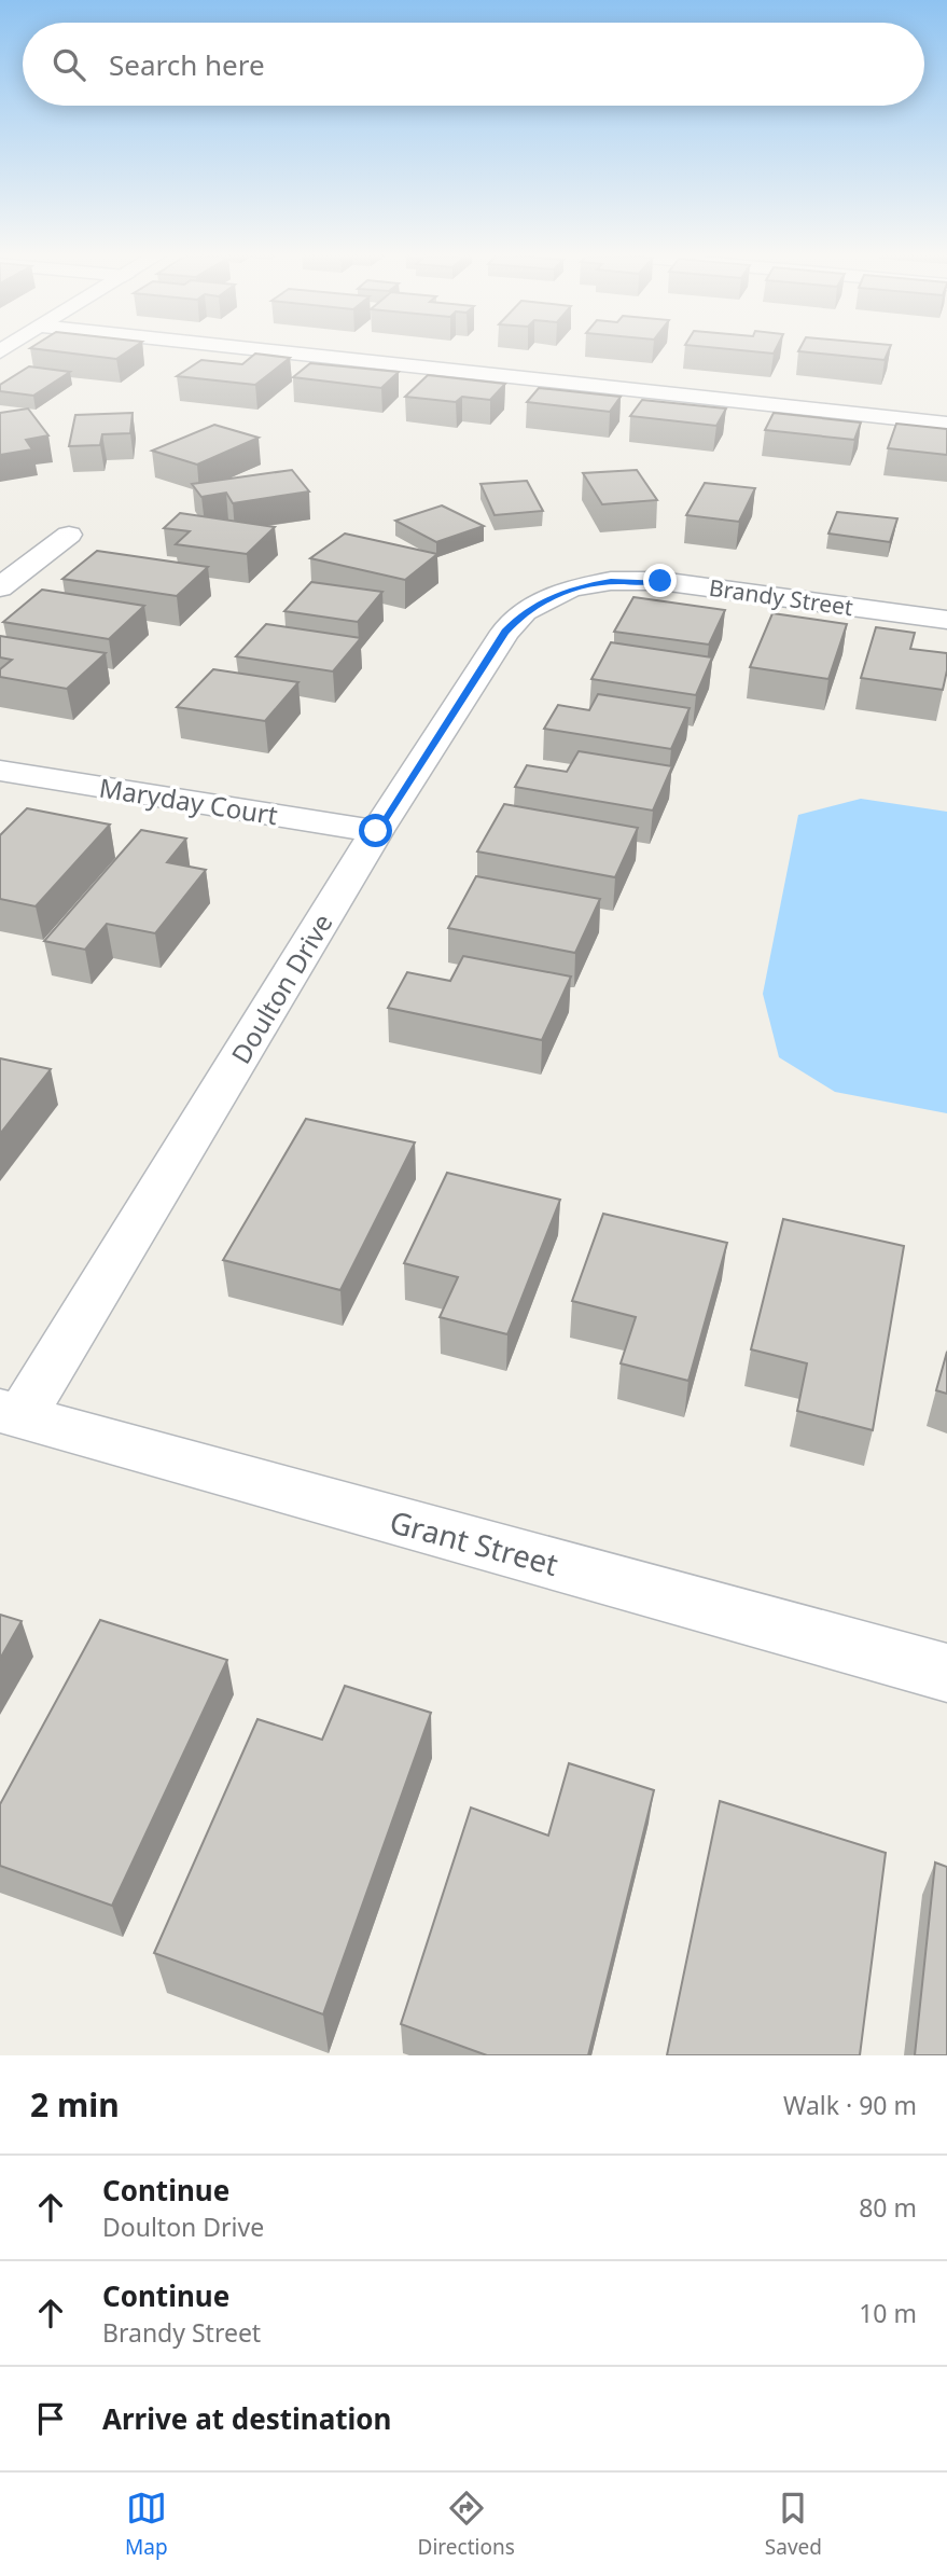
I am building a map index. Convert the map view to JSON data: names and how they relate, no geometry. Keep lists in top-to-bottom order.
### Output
{
  "streets": {
    "street": [
      "Brandy Street",
      "Maryday Court",
      "Doulton Drive",
      "Grant Street"
    ]
  },
  "crossings": [
    ["Brandy Street", "Doulton Drive"],
    ["Maryday Court", "Doulton Drive"],
    ["Doulton Drive", "Grant Street"]
  ],
  "page": {
    "search": "Search here",
    "heading": ["2 min", "Walk · 90 m"],
    "list": [
      ["Continue", "Doulton Drive", "80 m"],
      ["Continue", "Brandy Street", "10 m"],
      "Arrive at destination"
    ],
    "nav": ["Map", "Directions", "Saved"]
  }
}
